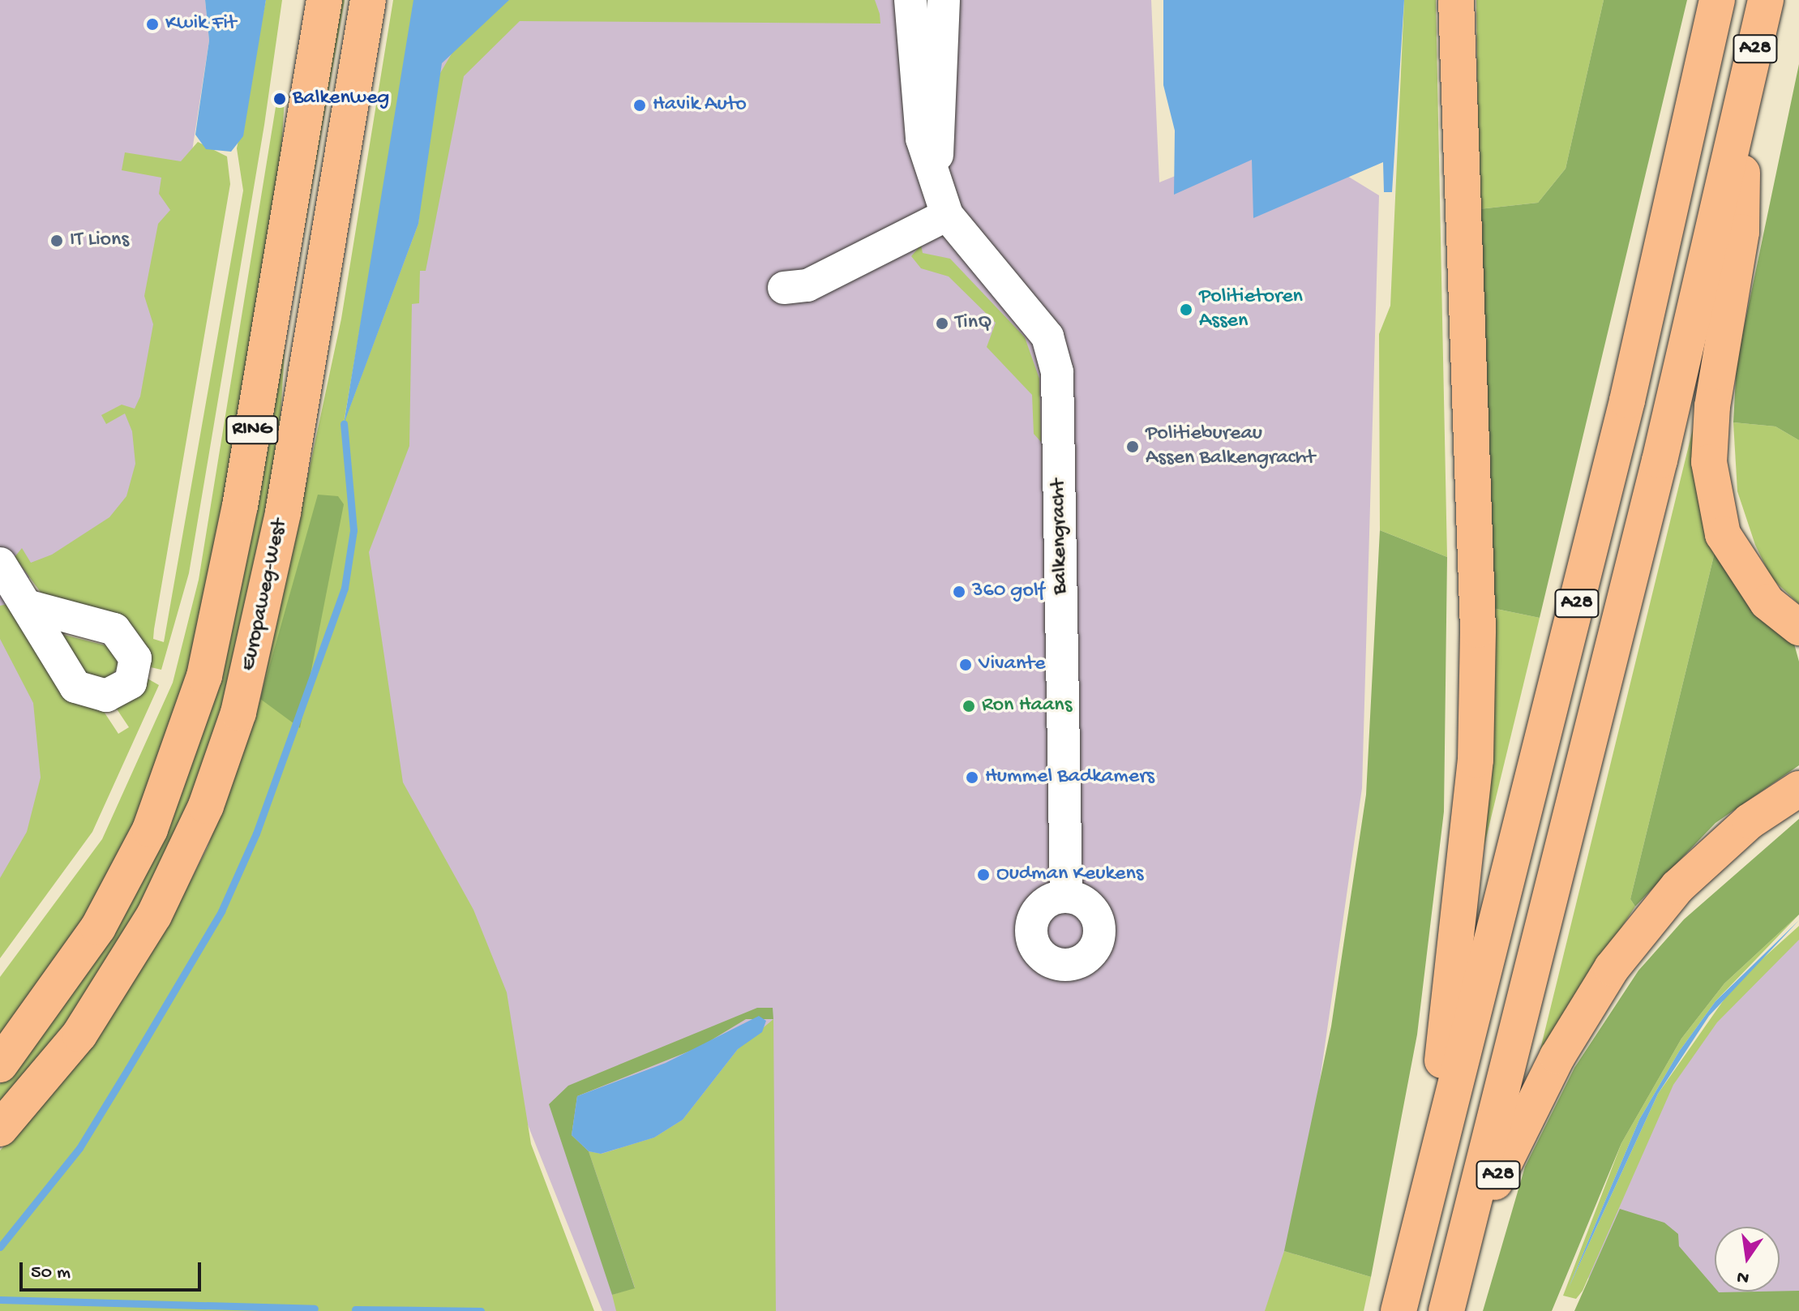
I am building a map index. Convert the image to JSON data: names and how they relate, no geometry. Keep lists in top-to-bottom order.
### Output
{
  "streets": {
    "main road": ["A28", "RING", "Europaweg-West"],
    "street": ["Balkengracht"]
  },
  "places": [
    "Kwik Fit",
    "Balkenweg",
    "Havik Auto",
    "IT Lions",
    "Politietoren Assen",
    "TinQ",
    "Politiebureau Assen Balkengracht",
    "360 golf",
    "Vivante",
    "Ron Haans",
    "Hummel Badkamers",
    "Oudman Keukens"
  ],
  "scale_bar": "50 m",
  "north": "bottom"
}
